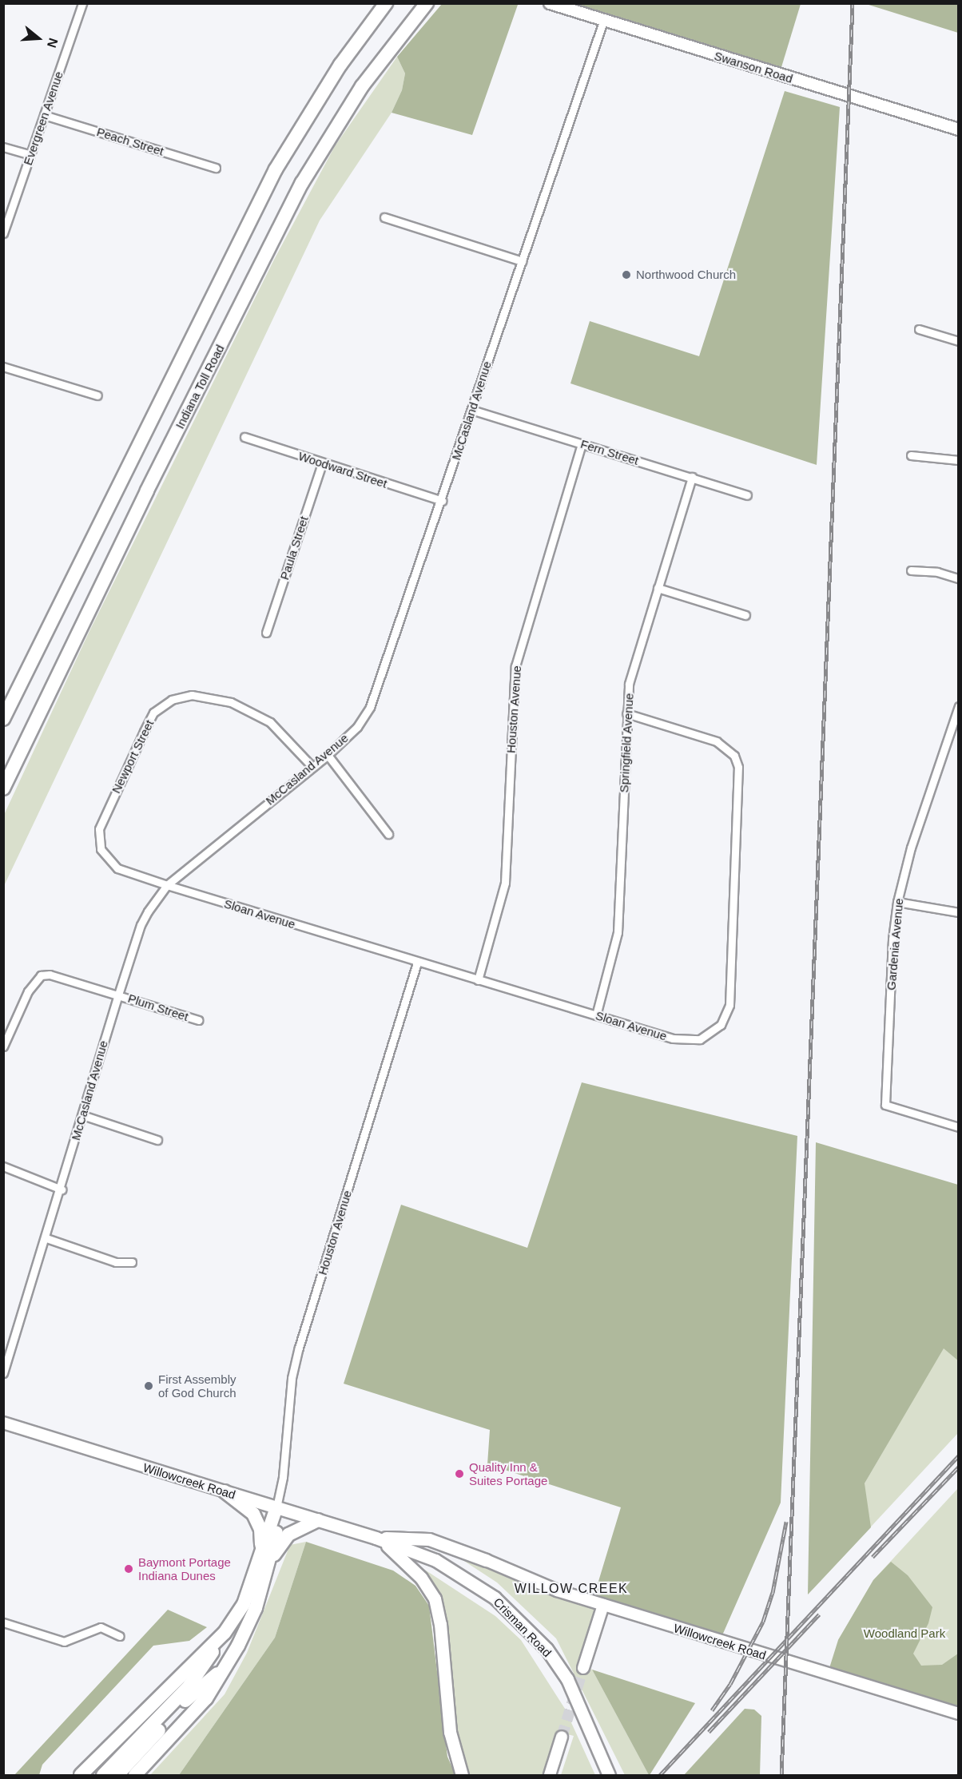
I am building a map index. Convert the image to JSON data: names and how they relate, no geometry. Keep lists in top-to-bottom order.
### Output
{
  "streets": {
    "highway": ["Indiana Toll Road"],
    "main road": ["Willowcreek Road", "Crisman Road"],
    "street": [
      "Swanson Road",
      "Evergreen Avenue",
      "Peach Street",
      "McCasland Avenue",
      "Fern Street",
      "Woodward Street",
      "Paula Street",
      "Houston Avenue",
      "Springfield Avenue",
      "Newport Street",
      "Sloan Avenue",
      "Gardenia Avenue",
      "Plum Street"
    ]
  },
  "crossings": [
    ["Swanson Road", "McCasland Avenue"],
    ["Evergreen Avenue", "Peach Street"],
    ["McCasland Avenue", "Fern Street"],
    ["McCasland Avenue", "Woodward Street"],
    ["McCasland Avenue", "Newport Street"],
    ["McCasland Avenue", "Sloan Avenue"],
    ["McCasland Avenue", "Plum Street"],
    ["Fern Street", "Houston Avenue"],
    ["Fern Street", "Springfield Avenue"],
    ["Woodward Street", "Paula Street"],
    ["Houston Avenue", "Sloan Avenue"],
    ["Houston Avenue", "Willowcreek Road"],
    ["Springfield Avenue", "Sloan Avenue"],
    ["Newport Street", "Sloan Avenue"],
    ["Willowcreek Road", "Crisman Road"]
  ],
  "districts": ["WILLOW CREEK"],
  "parks": ["Woodland Park"],
  "places": [
    "Northwood Church",
    "First Assembly of God Church",
    "Quality Inn & Suites Portage",
    "Baymont Portage Indiana Dunes"
  ],
  "north": "right"
}
